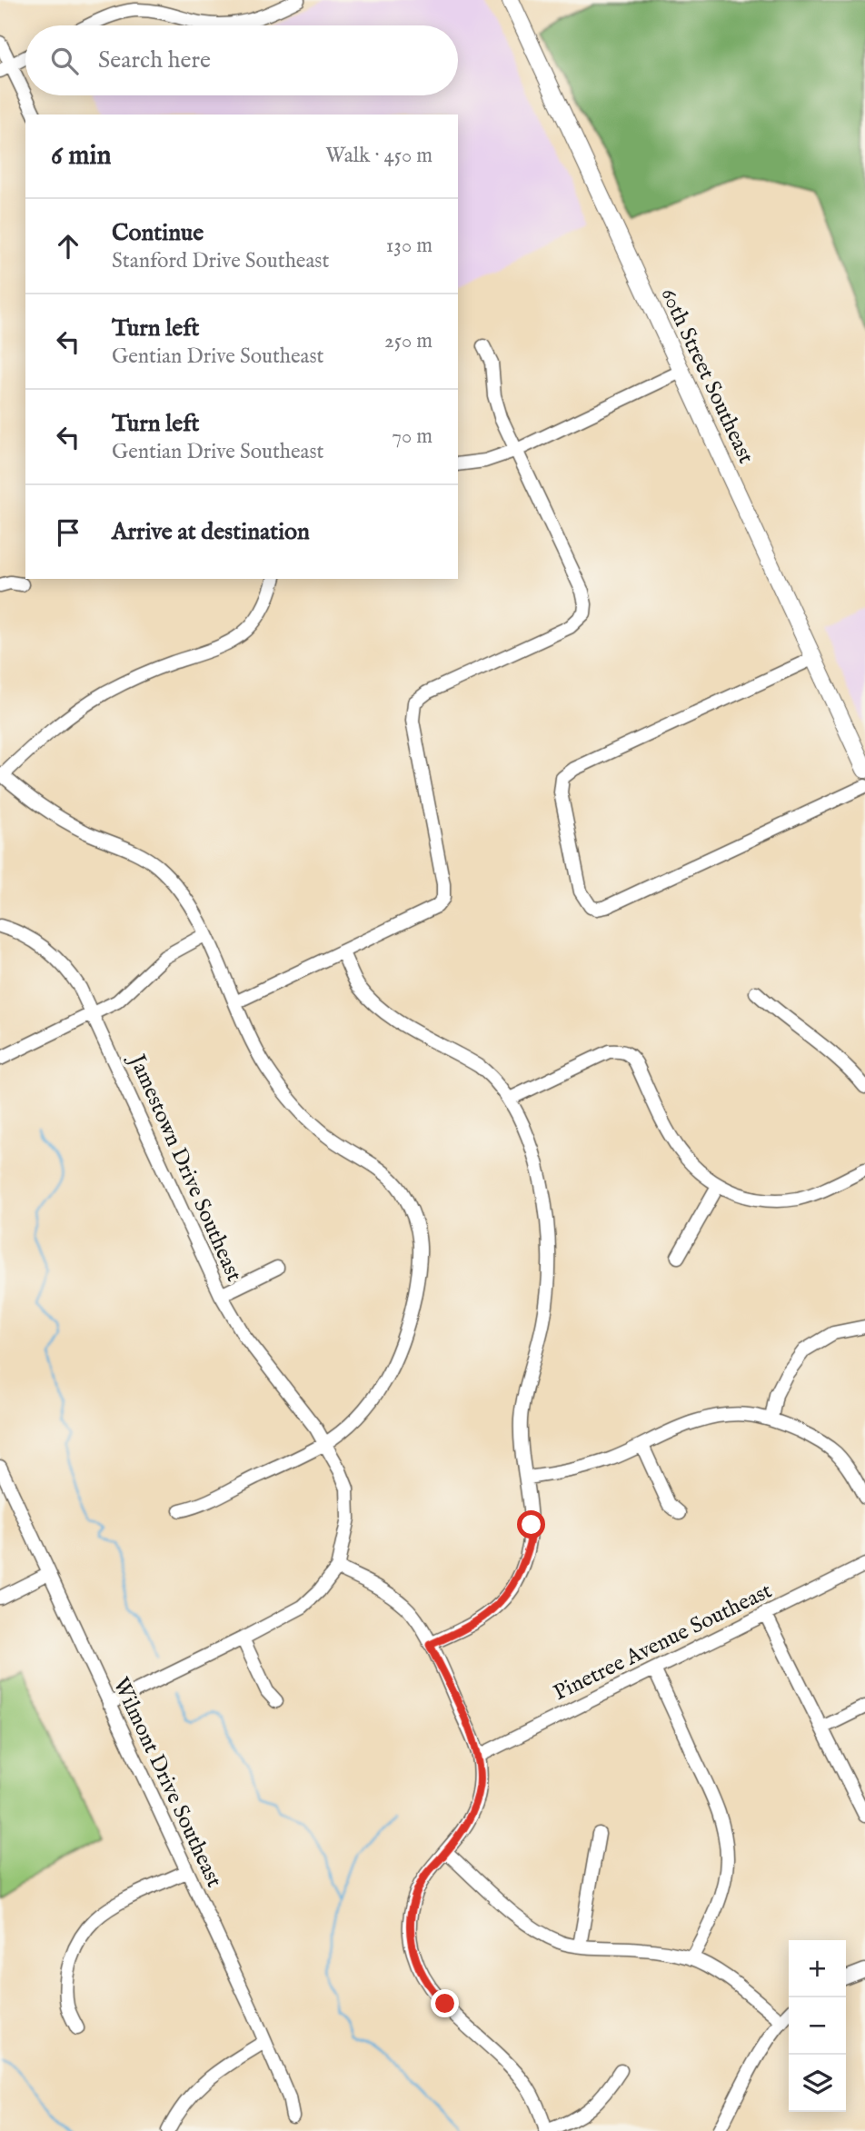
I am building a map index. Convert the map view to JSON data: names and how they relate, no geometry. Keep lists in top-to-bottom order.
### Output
{
  "streets": {
    "main road": ["60th Street Southeast"],
    "street": ["Jamestown Drive Southeast", "Pinetree Avenue Southeast", "Wilmont Drive Southeast"]
  },
  "page": {
    "search": "Search here",
    "heading": ["6 min", "Walk · 450 m"],
    "list": [
      ["Continue", "Stanford Drive Southeast", "130 m"],
      ["Turn left", "Gentian Drive Southeast", "250 m"],
      ["Turn left", "Gentian Drive Southeast", "70 m"],
      "Arrive at destination"
    ],
    "map_buttons": ["+", "−"]
  }
}
